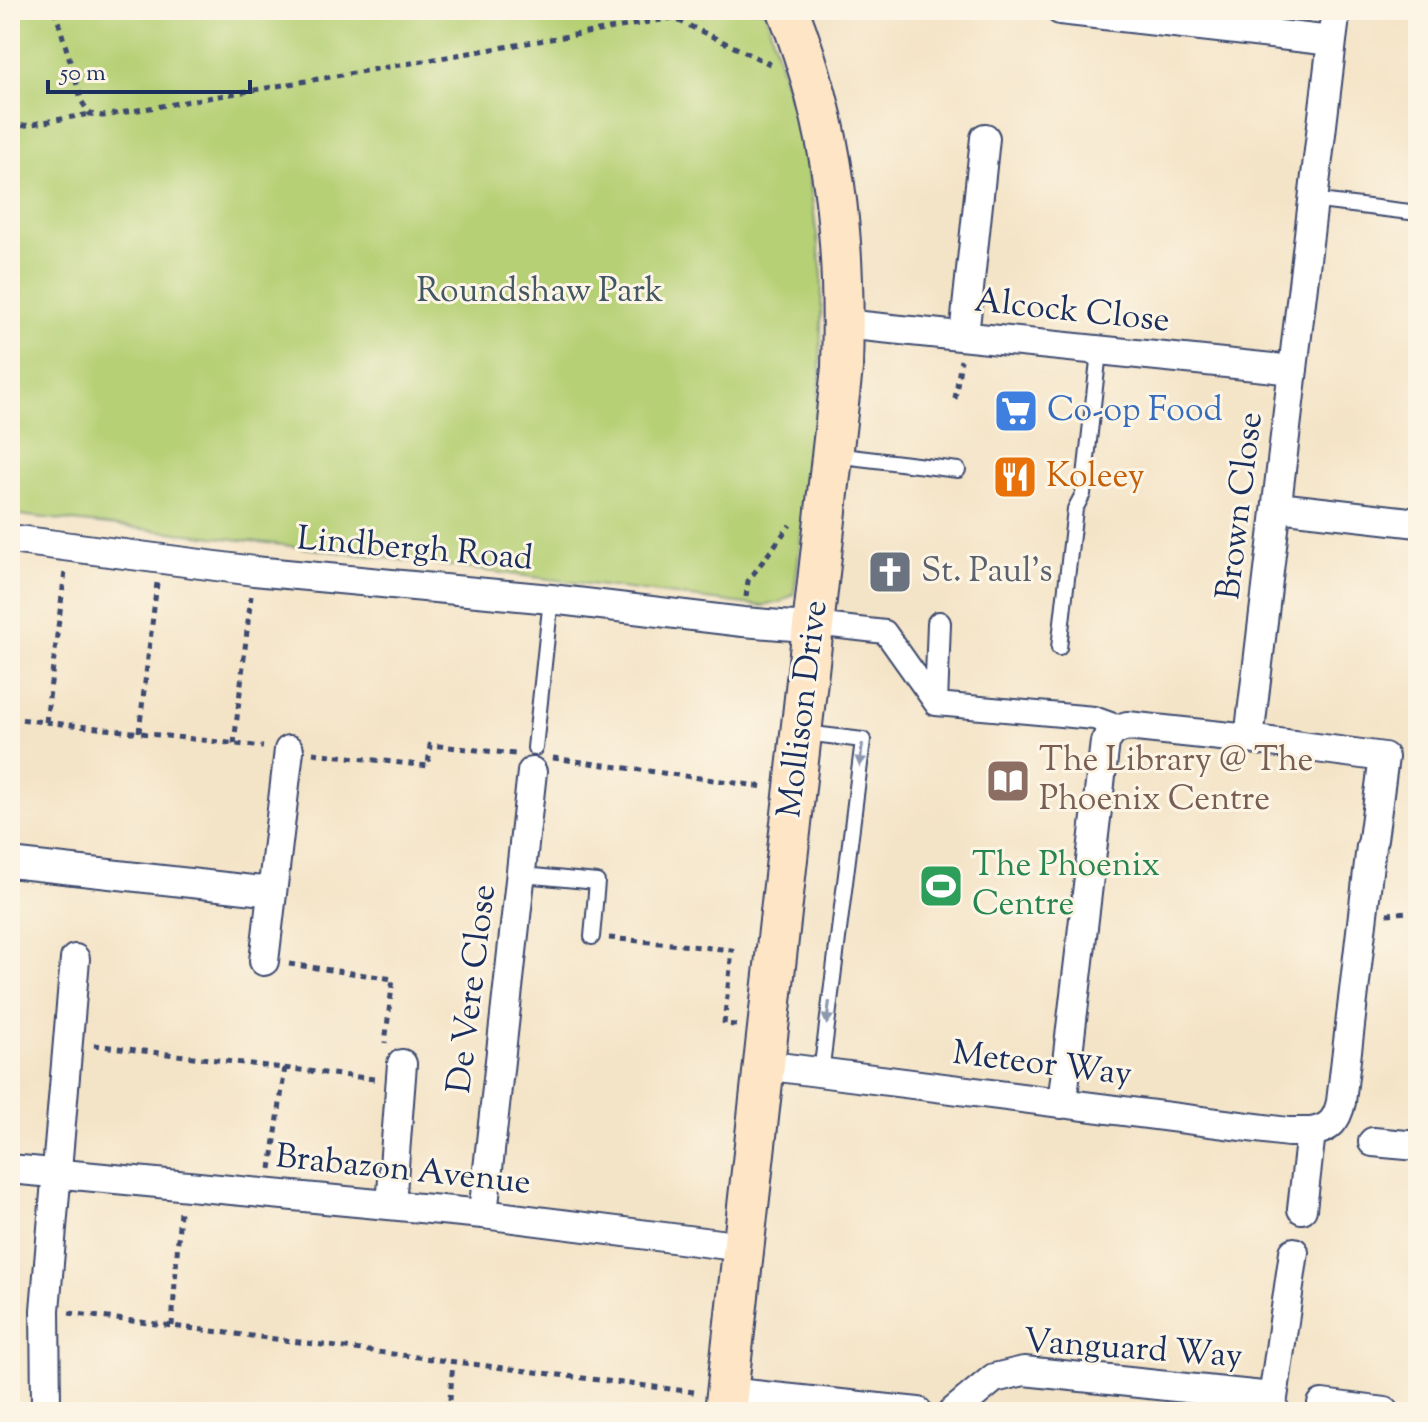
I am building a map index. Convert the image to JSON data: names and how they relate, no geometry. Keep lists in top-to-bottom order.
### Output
{
  "streets": {
    "main road": ["Mollison Drive"],
    "street": [
      "Alcock Close",
      "Brown Close",
      "Lindbergh Road",
      "De Vere Close",
      "Meteor Way",
      "Brabazon Avenue",
      "Vanguard Way"
    ]
  },
  "crossings": [
    ["Alcock Close", "Brown Close"],
    ["Alcock Close", "Mollison Drive"],
    ["Lindbergh Road", "Mollison Drive"],
    ["Mollison Drive", "Meteor Way"],
    ["Mollison Drive", "Brabazon Avenue"],
    ["De Vere Close", "Brabazon Avenue"]
  ],
  "parks": ["Roundshaw Park"],
  "places": {
    "supermarket": ["Co-op Food"],
    "restaurant": ["Koleey"],
    "church": ["St. Paul's"],
    "library": ["The Library @ The Phoenix Centre"],
    "sports": ["The Phoenix Centre"]
  },
  "scale_bar": "50 m"
}
